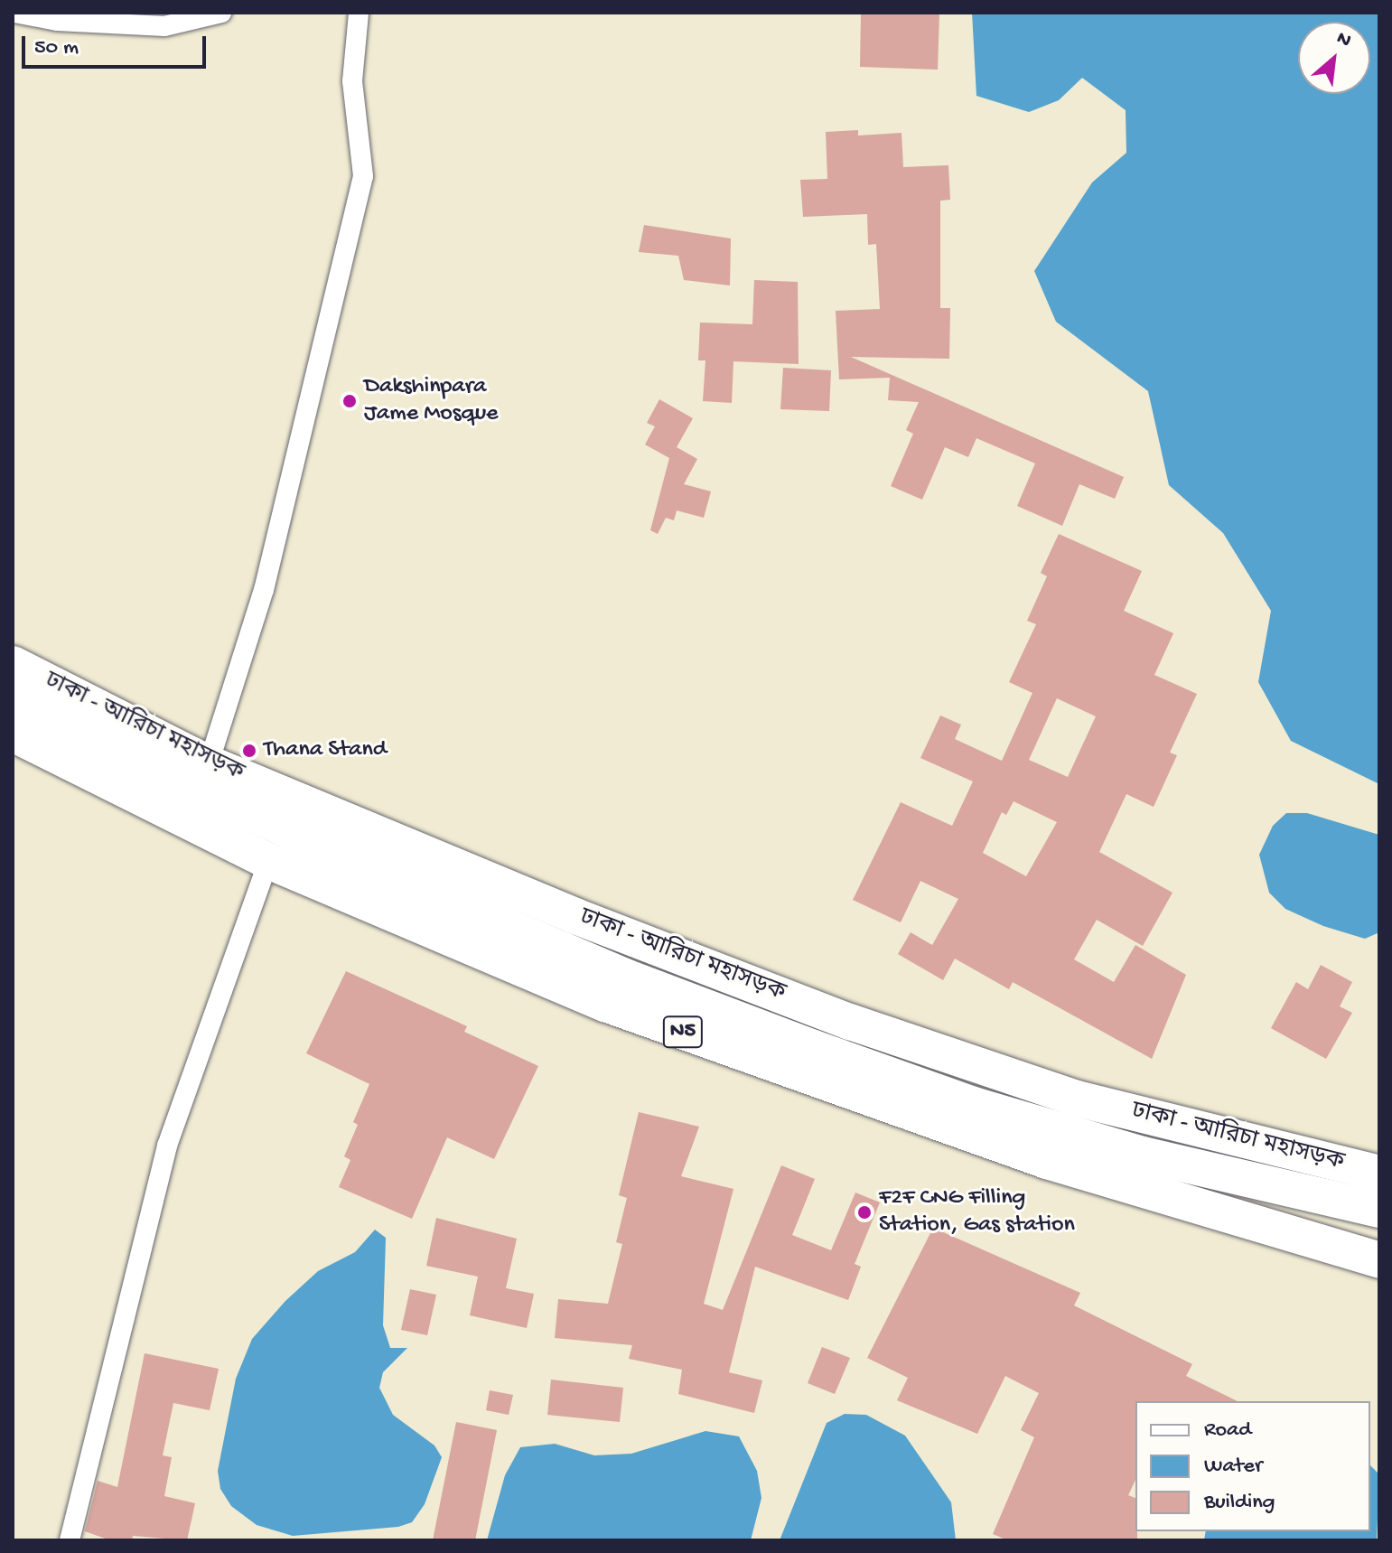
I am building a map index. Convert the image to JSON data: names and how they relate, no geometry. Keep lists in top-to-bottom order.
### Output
{
  "streets": {
    "highway": ["ঢাকা - আরিচা মহাসড়ক", "N5"]
  },
  "places": ["Dakshinpara Jame Mosque", "Thana Stand", "F2F CNG Filling Station, Gas station"],
  "legend": ["Road", "Water", "Building"],
  "scale_bar": "50 m",
  "north": "top right"
}
